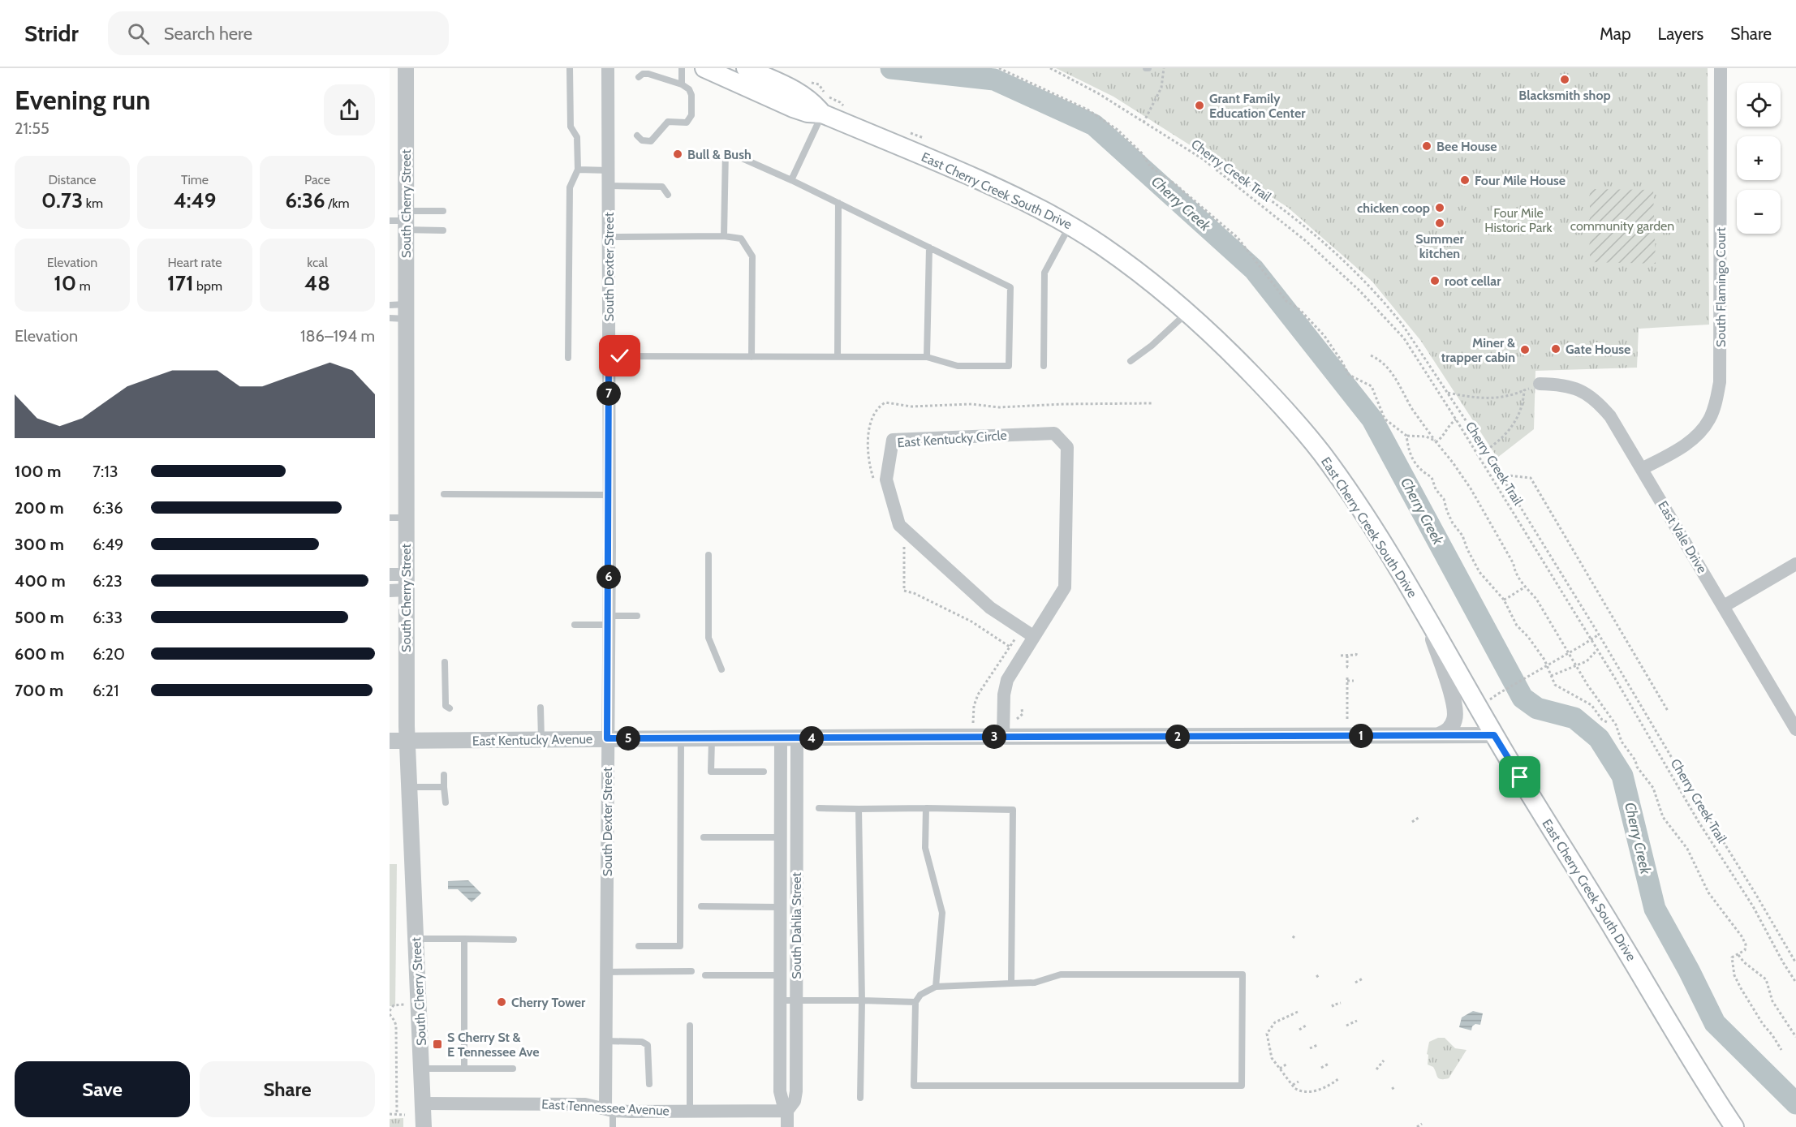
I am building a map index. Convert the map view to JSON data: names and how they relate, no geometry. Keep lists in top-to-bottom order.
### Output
{
  "streets": {
    "main road": ["East Cherry Creek South Drive"],
    "street": [
      "South Cherry Street",
      "South Dexter Street",
      "South Flamingo Court",
      "East Kentucky Circle",
      "East Vale Drive",
      "East Kentucky Avenue",
      "South Dahlia Street",
      "East Tennessee Avenue"
    ],
    "path": ["Cherry Creek Trail"]
  },
  "crossings": [
    ["East Cherry Creek South Drive", "East Kentucky Avenue"],
    ["South Cherry Street", "East Kentucky Avenue"],
    ["South Cherry Street", "East Tennessee Avenue"],
    ["South Dexter Street", "East Kentucky Avenue"],
    ["South Dexter Street", "East Tennessee Avenue"],
    ["South Flamingo Court", "East Vale Drive"],
    ["East Kentucky Circle", "East Kentucky Avenue"],
    ["East Kentucky Avenue", "South Dahlia Street"],
    ["South Dahlia Street", "East Tennessee Avenue"]
  ],
  "water": ["Cherry Creek"],
  "parks": ["Four Mile Historic Park", "community garden"],
  "places": {
    "other": [
      "Blacksmith shop",
      "Grant Family Education Center",
      "Bee House",
      "Bull & Bush",
      "Four Mile House",
      "chicken coop",
      "Summer kitchen",
      "root cellar",
      "Gate House",
      "Miner & trapper cabin",
      "Cherry Tower"
    ],
    "transit": ["S Cherry St & E Tennessee Ave"]
  },
  "page": {
    "header": "Stridr",
    "search": "Search here",
    "nav": ["Map", "Layers", "Share"],
    "heading": ["Evening run", "21:55"],
    "map_buttons": ["+", "−"],
    "stats": [
      ["Distance", "0.73 km"],
      ["Time", "4:49"],
      ["Pace", "6:36 /km"],
      ["Elevation", "10 m"],
      ["Heart rate", "171 bpm"],
      ["kcal", "48"]
    ],
    "chart": ["Elevation", "186–194 m"],
    "pins": [
      "7",
      "6",
      "1",
      "2",
      "3",
      "4",
      "5"
    ],
    "list": [
      {
        "name": "100 m",
        "note": "7:13"
      },
      {
        "name": "200 m",
        "note": "6:36"
      },
      {
        "name": "300 m",
        "note": "6:49"
      },
      {
        "name": "400 m",
        "note": "6:23"
      },
      {
        "name": "500 m",
        "note": "6:33"
      },
      {
        "name": "600 m",
        "note": "6:20"
      },
      {
        "name": "700 m",
        "note": "6:21"
      }
    ],
    "buttons": ["Save", "Share"]
  }
}
